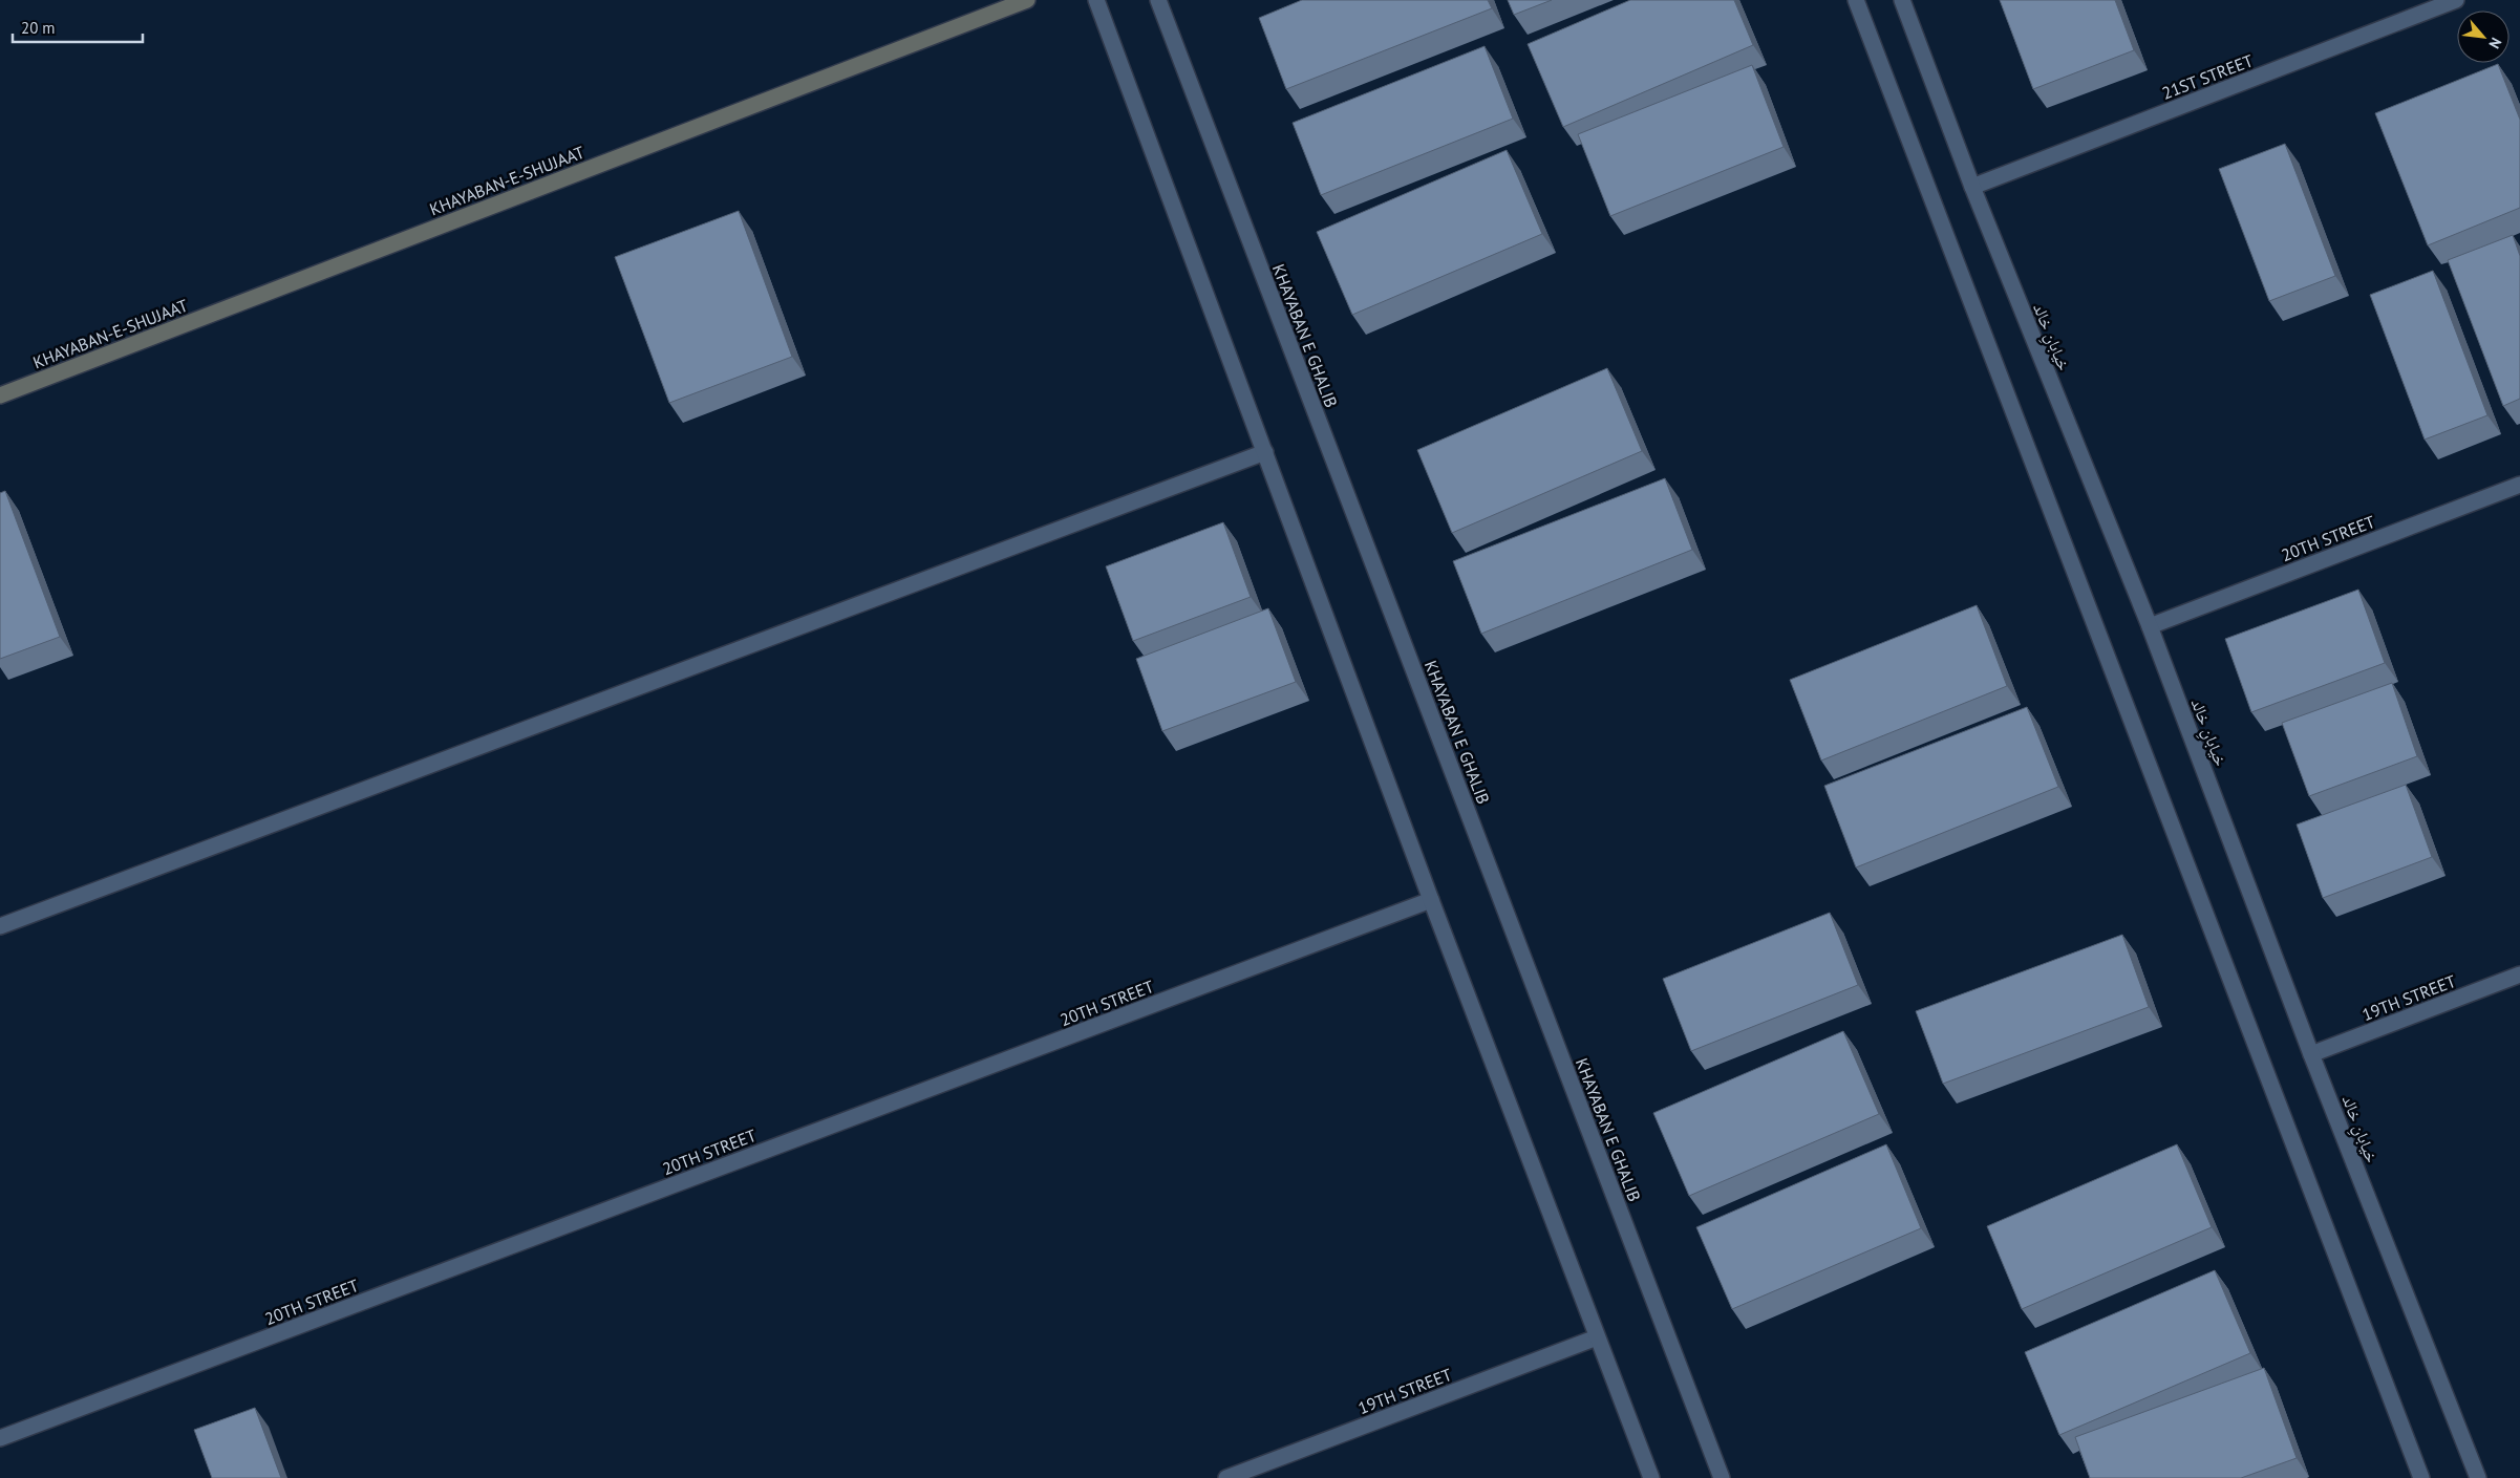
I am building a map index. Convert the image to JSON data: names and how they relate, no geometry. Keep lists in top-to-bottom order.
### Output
{
  "streets": {
    "main road": ["KHAYABAN-E-SHUJAAT"],
    "street": [
      "21ST STREET",
      "KHAYABAN E GHALIB",
      "خیابانِ خالد",
      "20TH STREET",
      "19TH STREET"
    ]
  },
  "crossings": [
    ["21ST STREET", "خیابانِ خالد"],
    ["خیابانِ خالد", "20TH STREET"],
    ["خیابانِ خالد", "19TH STREET"]
  ],
  "scale_bar": "20 m",
  "north": "bottom right"
}
